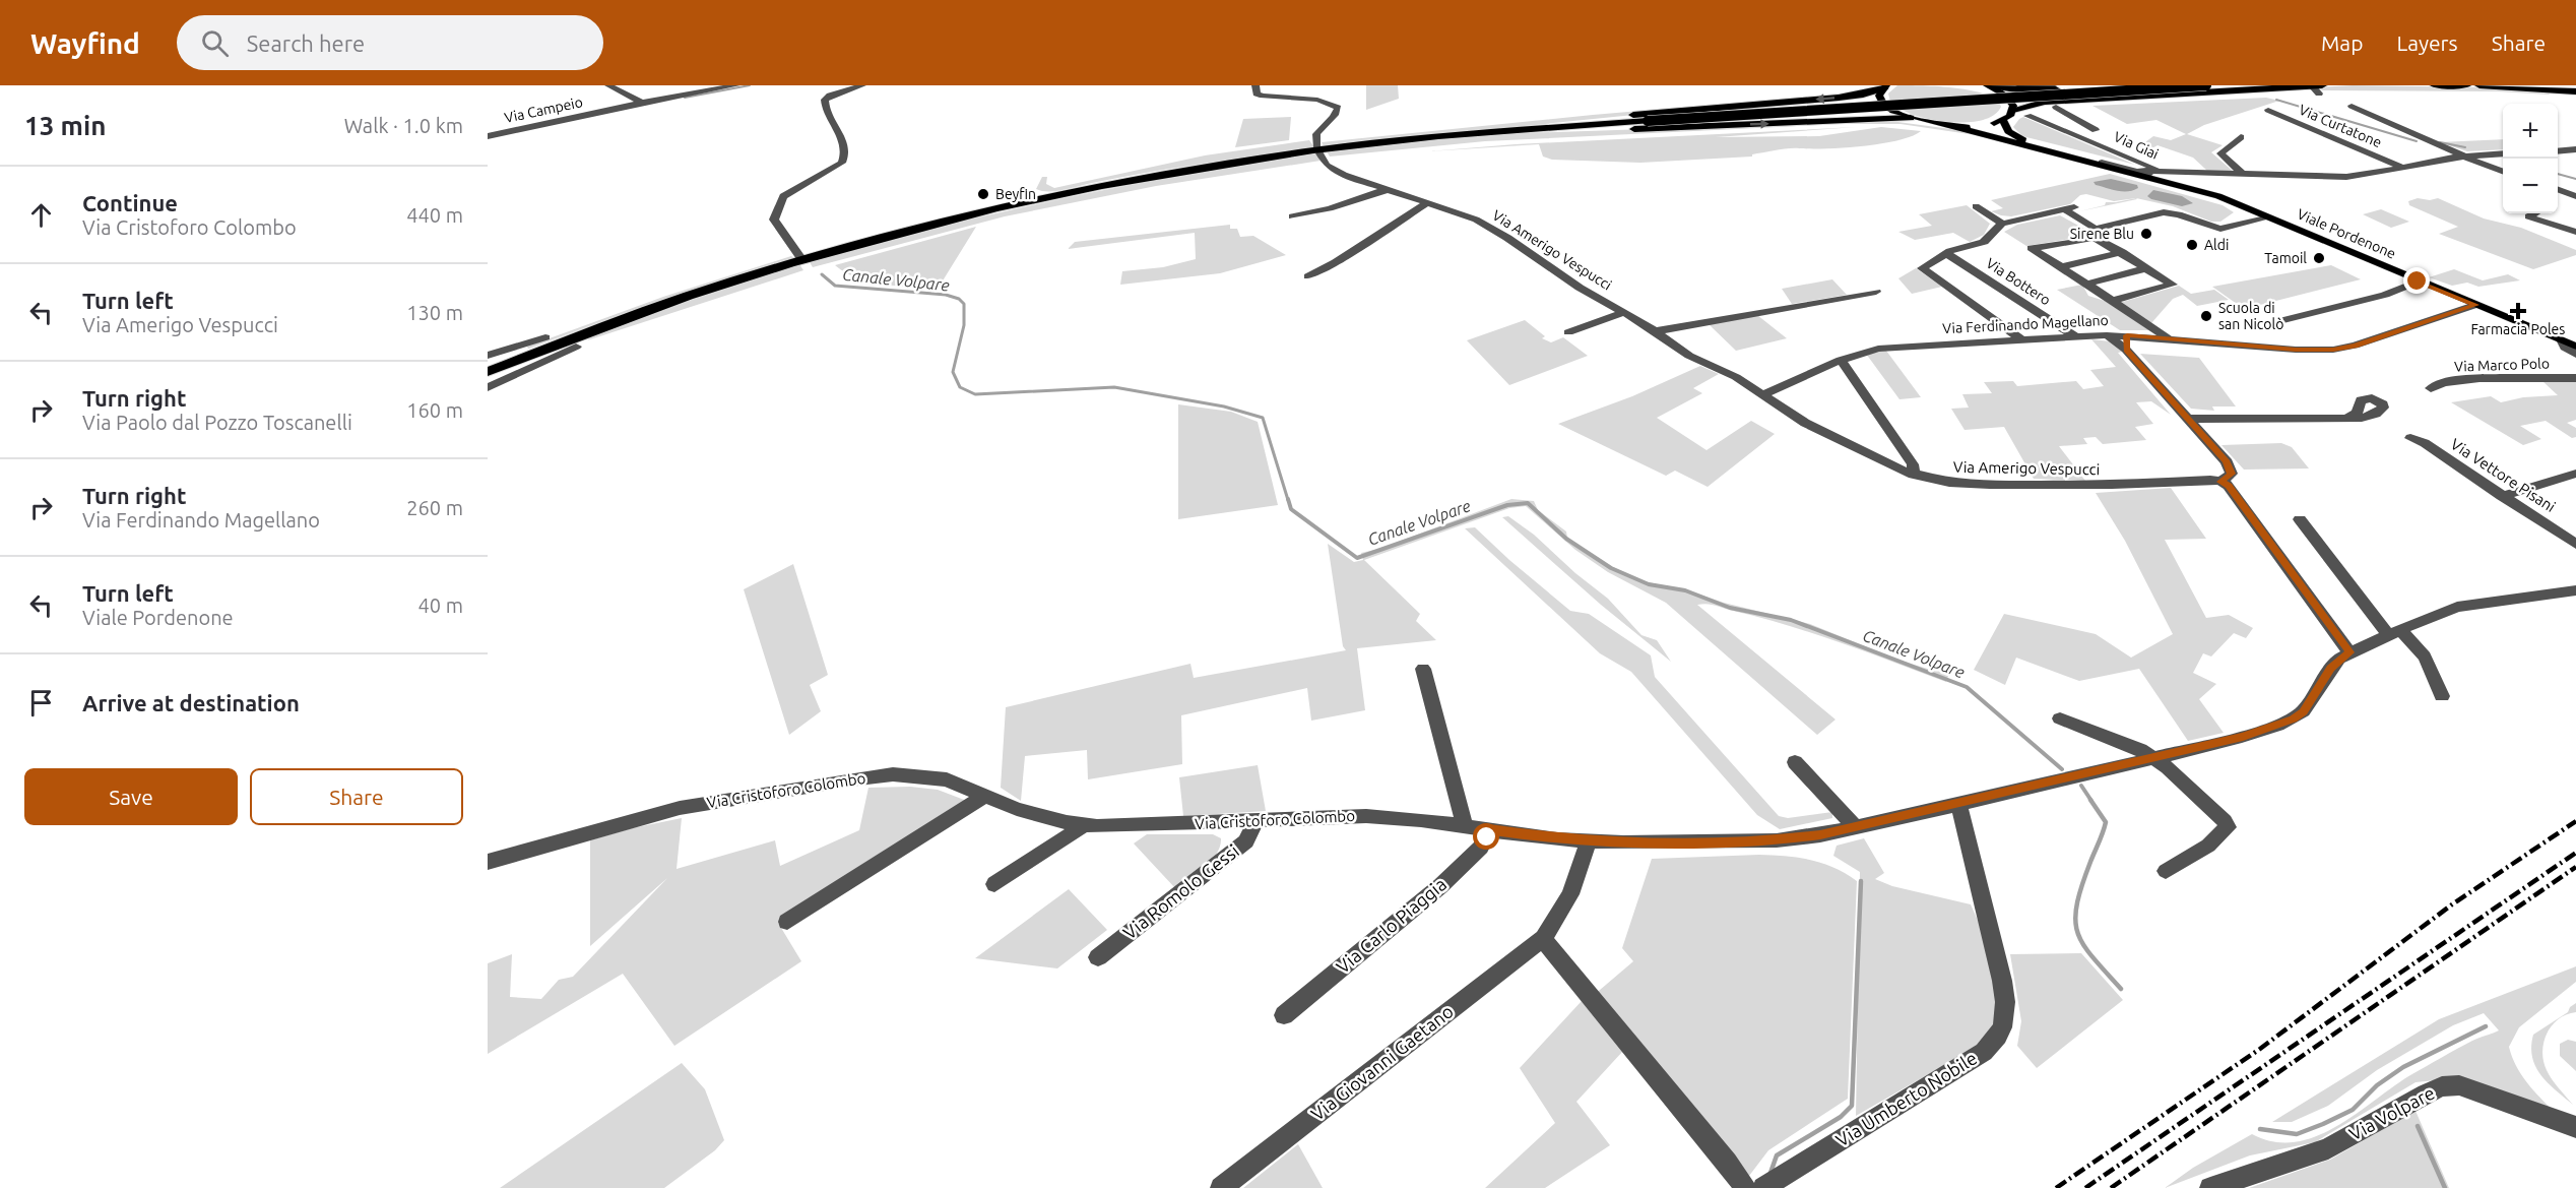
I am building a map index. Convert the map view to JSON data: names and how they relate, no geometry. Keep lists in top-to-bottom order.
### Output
{
  "streets": {
    "main road": ["Viale Pordenone"],
    "street": [
      "Via Campeio",
      "Via Curtatone",
      "Via Giai",
      "Via Amerigo Vespucci",
      "Via Bottero",
      "Via Ferdinando Magellano",
      "Via Marco Polo",
      "Via Vettore Pisani",
      "Via Cristoforo Colombo",
      "Via Romolo Gessi",
      "Via Carlo Piaggia",
      "Via Giovanni Gaetano",
      "Via Umberto Nobile",
      "Via Volpare"
    ]
  },
  "crossings": [
    ["Via Giai", "Viale Pordenone"],
    ["Viale Pordenone", "Via Ferdinando Magellano"],
    ["Via Amerigo Vespucci", "Via Ferdinando Magellano"],
    ["Via Bottero", "Via Ferdinando Magellano"],
    ["Via Cristoforo Colombo", "Via Romolo Gessi"],
    ["Via Cristoforo Colombo", "Via Carlo Piaggia"],
    ["Via Cristoforo Colombo", "Via Giovanni Gaetano"],
    ["Via Cristoforo Colombo", "Via Umberto Nobile"]
  ],
  "water": ["Canale Volpare"],
  "places": {
    "other": [
      "Beyfin",
      "Sirene Blu",
      "Aldi",
      "Tamoil",
      "Scuola di san Nicolò"
    ],
    "health": ["Farmacia Poles"]
  },
  "page": {
    "header": "Wayfind",
    "search": "Search here",
    "nav": ["Map", "Layers", "Share"],
    "heading": ["13 min", "Walk · 1.0 km"],
    "map_buttons": ["+", "−"],
    "list": [
      ["Continue", "Via Cristoforo Colombo", "440 m"],
      ["Turn left", "Via Amerigo Vespucci", "130 m"],
      ["Turn right", "Via Paolo dal Pozzo Toscanelli", "160 m"],
      ["Turn right", "Via Ferdinando Magellano", "260 m"],
      ["Turn left", "Viale Pordenone", "40 m"],
      "Arrive at destination"
    ],
    "buttons": ["Save", "Share"]
  }
}
